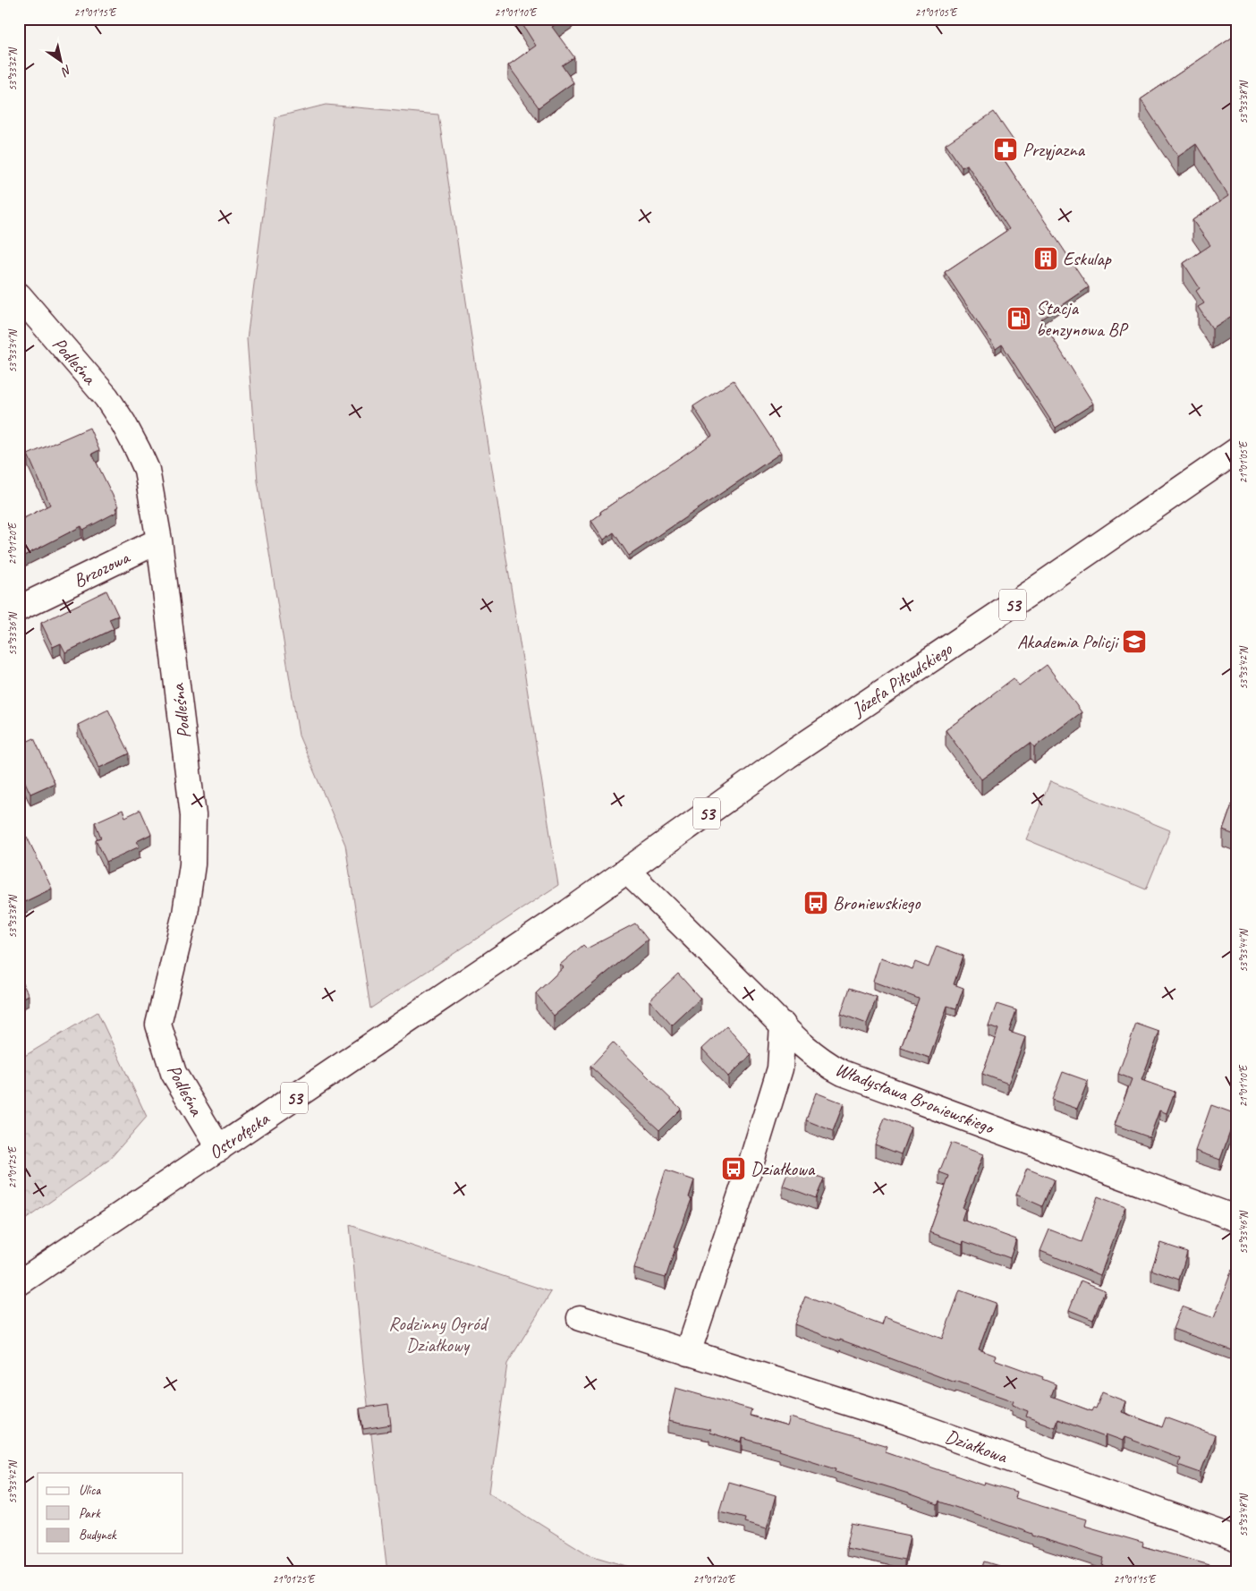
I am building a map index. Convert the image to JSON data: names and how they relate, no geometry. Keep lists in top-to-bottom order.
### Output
{
  "streets": {
    "street": [
      "Podleśna",
      "Brzozowa",
      "53",
      "Józefa Piłsudskiego",
      "Władysława Broniewskiego",
      "Ostrołęcka",
      "Działkowa"
    ]
  },
  "crossings": [
    ["Podleśna", "Brzozowa"],
    ["Podleśna", "Ostrołęcka"],
    ["Józefa Piłsudskiego", "Władysława Broniewskiego"],
    ["Józefa Piłsudskiego", "Ostrołęcka"]
  ],
  "parks": ["Rodzinny Ogród Działkowy"],
  "places": {
    "pharmacy": ["Przyjazna"],
    "building": ["Eskulap"],
    "fuel station": ["Stacja benzynowa BP"],
    "school or university": ["Akademia Policji"],
    "bus stop": ["Broniewskiego", "Działkowa"]
  },
  "legend": ["Ulica", "Park", "Budynek"],
  "north": "bottom right",
  "coordinates": [
    "21°01'15\"E",
    "21°01'10\"E",
    "21°01'05\"E",
    "53°33'32\"N",
    "53°33'38\"N",
    "53°33'34\"N",
    "21°01'20\"E",
    "53°33'36\"N",
    "53°33'42\"N",
    "53°33'44\"N",
    "21°01'25\"E",
    "53°33'46\"N",
    "53°33'48\"N"
  ]
}
